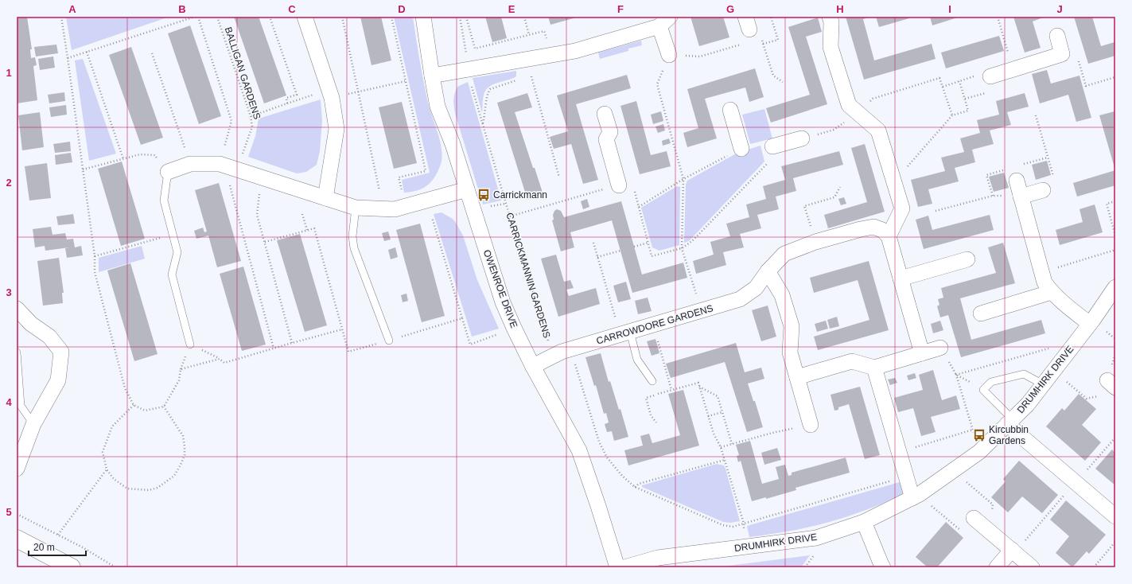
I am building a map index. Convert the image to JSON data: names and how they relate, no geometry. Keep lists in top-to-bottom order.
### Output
{
  "streets": {
    "street": ["OWENROE DRIVE", "CARROWDORE GARDENS", "DRUMHIRK DRIVE"],
    "path": ["BALLIGAN GARDENS", "CARRICKMANNIN GARDENS"]
  },
  "crossings": [
    ["CARRICKMANNIN GARDENS", "CARROWDORE GARDENS"],
    ["OWENROE DRIVE", "CARROWDORE GARDENS"]
  ],
  "places": {
    "bus stop": ["Carrickmann", "Kircubbin Gardens"]
  },
  "scale_bar": "20 m",
  "grid": {
    "columns": [
      "A",
      "B",
      "C",
      "D",
      "E",
      "F",
      "G",
      "H",
      "I",
      "J"
    ],
    "rows": [
      "1",
      "2",
      "3",
      "4",
      "5"
    ]
  }
}
